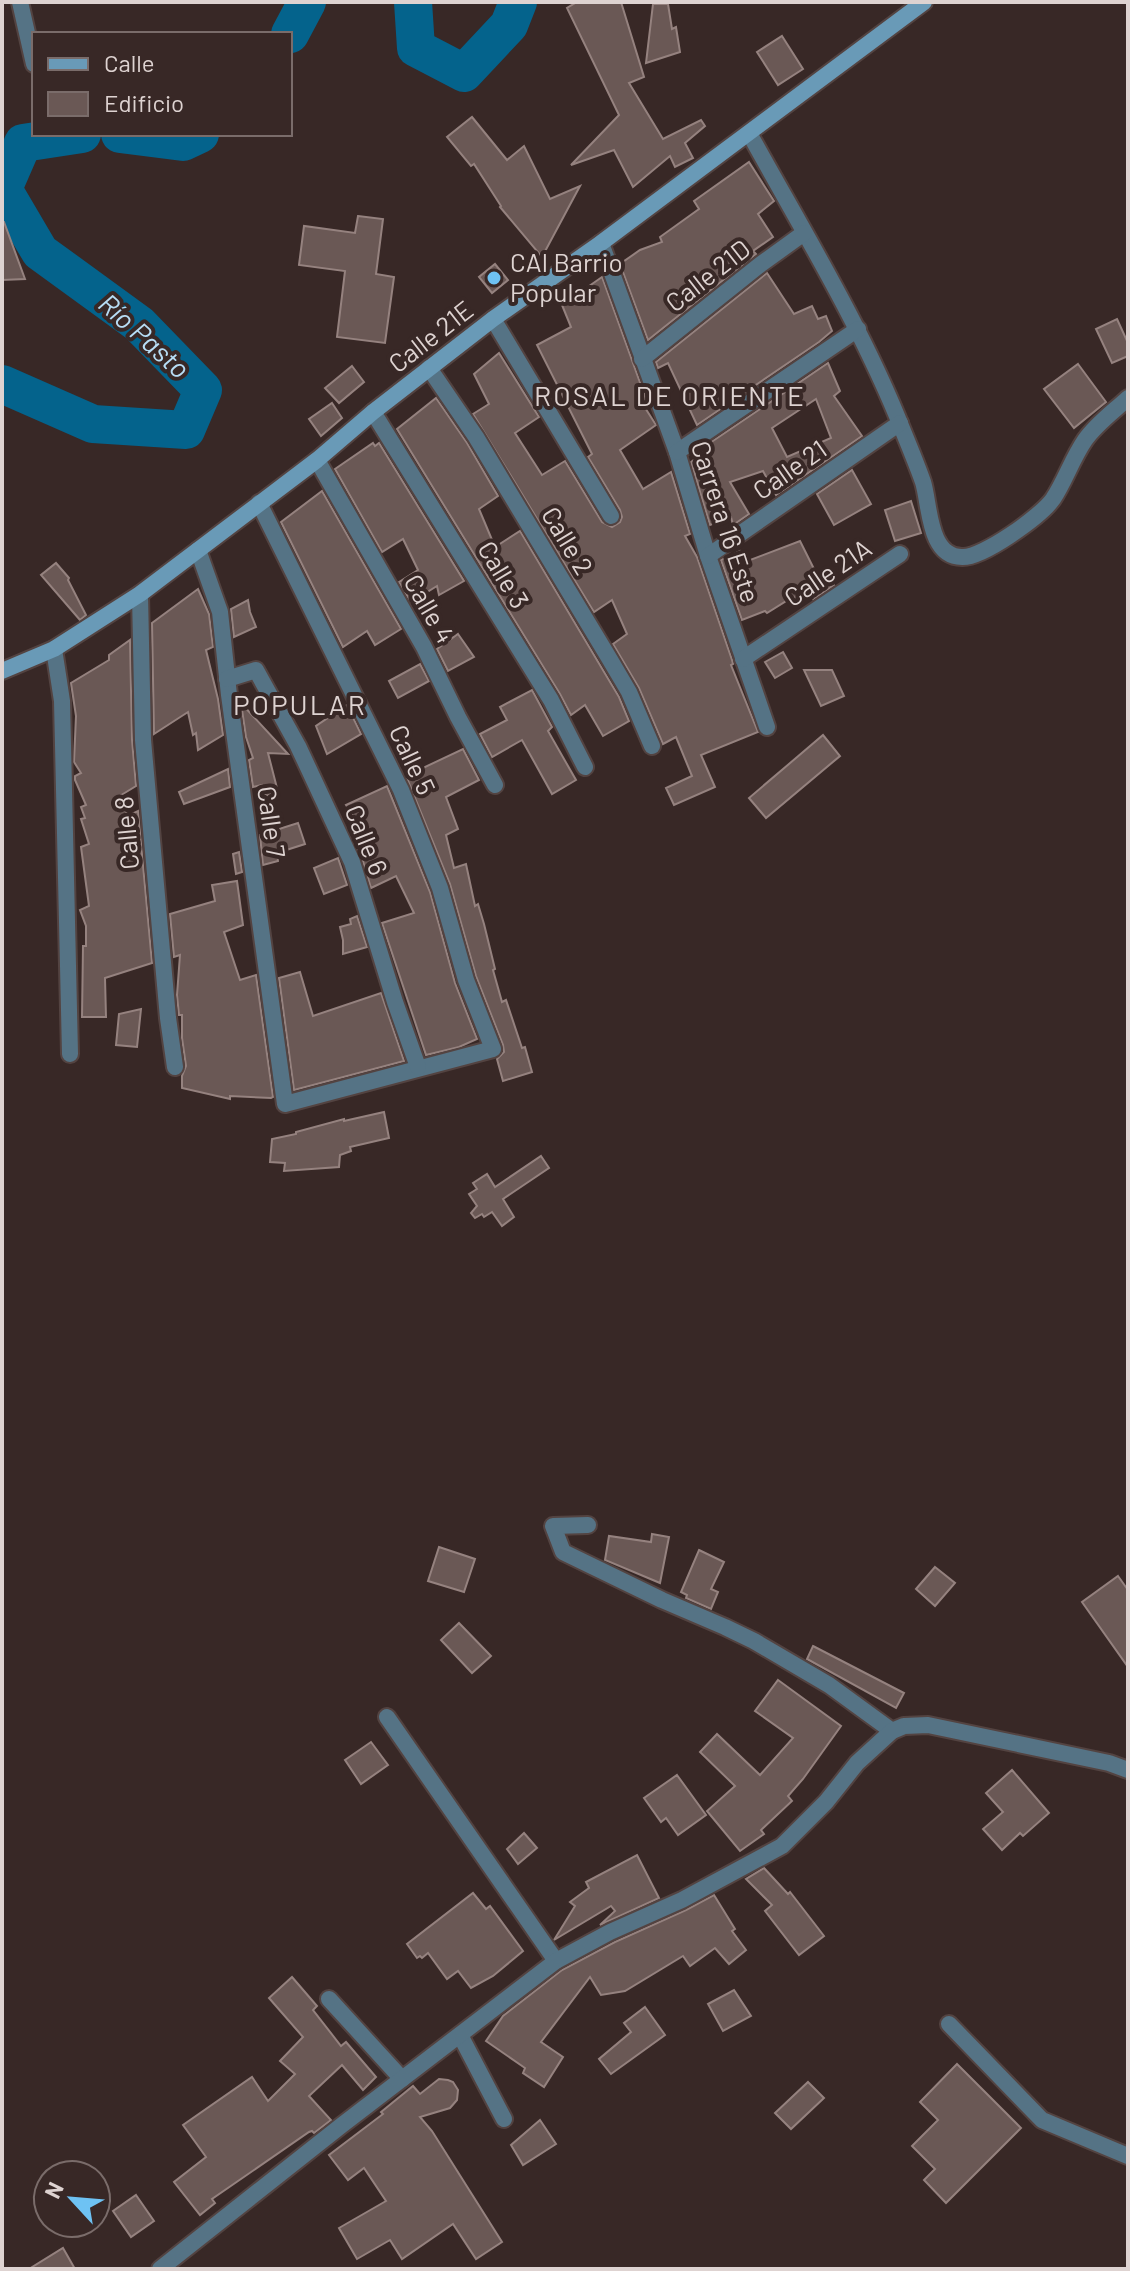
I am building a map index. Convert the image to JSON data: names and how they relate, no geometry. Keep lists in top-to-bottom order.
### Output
{
  "streets": {
    "main road": ["Calle 21E"],
    "street": [
      "Calle 21D",
      "Calle 21",
      "Carrera 16 Este",
      "Calle 2",
      "Calle 21A",
      "Calle 3",
      "Calle 4",
      "Calle 5",
      "Calle 7",
      "Calle 8",
      "Calle 6"
    ]
  },
  "crossings": [
    ["Calle 21D", "Carrera 16 Este"],
    ["Calle 21E", "Carrera 16 Este"],
    ["Calle 21E", "Calle 2"],
    ["Calle 21E", "Calle 3"],
    ["Calle 21E", "Calle 4"],
    ["Calle 21E", "Calle 5"],
    ["Calle 21E", "Calle 7"],
    ["Calle 21E", "Calle 8"],
    ["Calle 21", "Carrera 16 Este"],
    ["Carrera 16 Este", "Calle 21A"],
    ["Calle 5", "Calle 7"],
    ["Calle 5", "Calle 6"],
    ["Calle 7", "Calle 6"]
  ],
  "districts": ["ROSAL DE ORIENTE", "POPULAR"],
  "water": ["Río Pasto"],
  "places": ["CAI Barrio Popular"],
  "legend": ["Calle", "Edificio"],
  "north": "top left"
}
